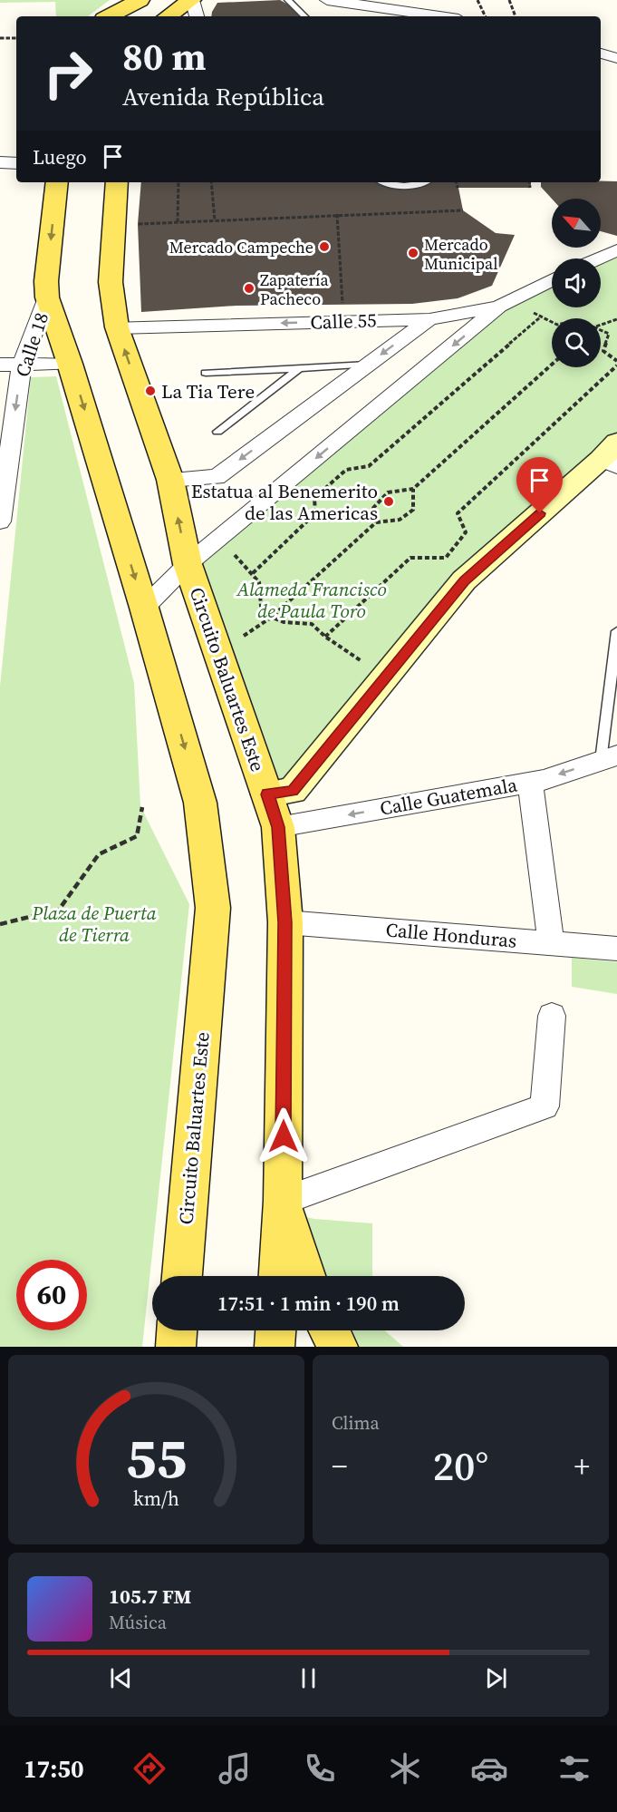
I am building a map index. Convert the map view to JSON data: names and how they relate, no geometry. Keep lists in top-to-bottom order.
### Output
{
  "streets": {
    "main road": ["Circuito Baluartes Este"],
    "street": [
      "Calle 55",
      "Calle 18",
      "Calle Guatemala",
      "Calle Honduras"
    ]
  },
  "crossings": [
    ["Calle 55", "Circuito Baluartes Este"],
    ["Calle 18", "Circuito Baluartes Este"],
    ["Circuito Baluartes Este", "Calle Guatemala"],
    ["Circuito Baluartes Este", "Calle Honduras"]
  ],
  "one_way": ["Calle 55", "Calle 18", "Calle Guatemala"],
  "parks": ["Alameda Francisco de Paula Toro", "Plaza de Puerta de Tierra"],
  "places": [
    "Mercado Campeche",
    "Mercado Municipal",
    "Zapatería Pacheco",
    "La Tia Tere",
    "Estatua al Benemerito de las Americas"
  ],
  "north": "top left",
  "page": {
    "turn": ["80 m", "Avenida República"],
    "then": "Luego",
    "limit": "60",
    "trip": "17:51 · 1 min · 190 m",
    "tile": "Clima",
    "heat": ["−", "20°", "+"],
    "song": ["105.7 FM", "Música"],
    "tabs": "17:50",
    "gauge": ["55", "km/h"]
  }
}
